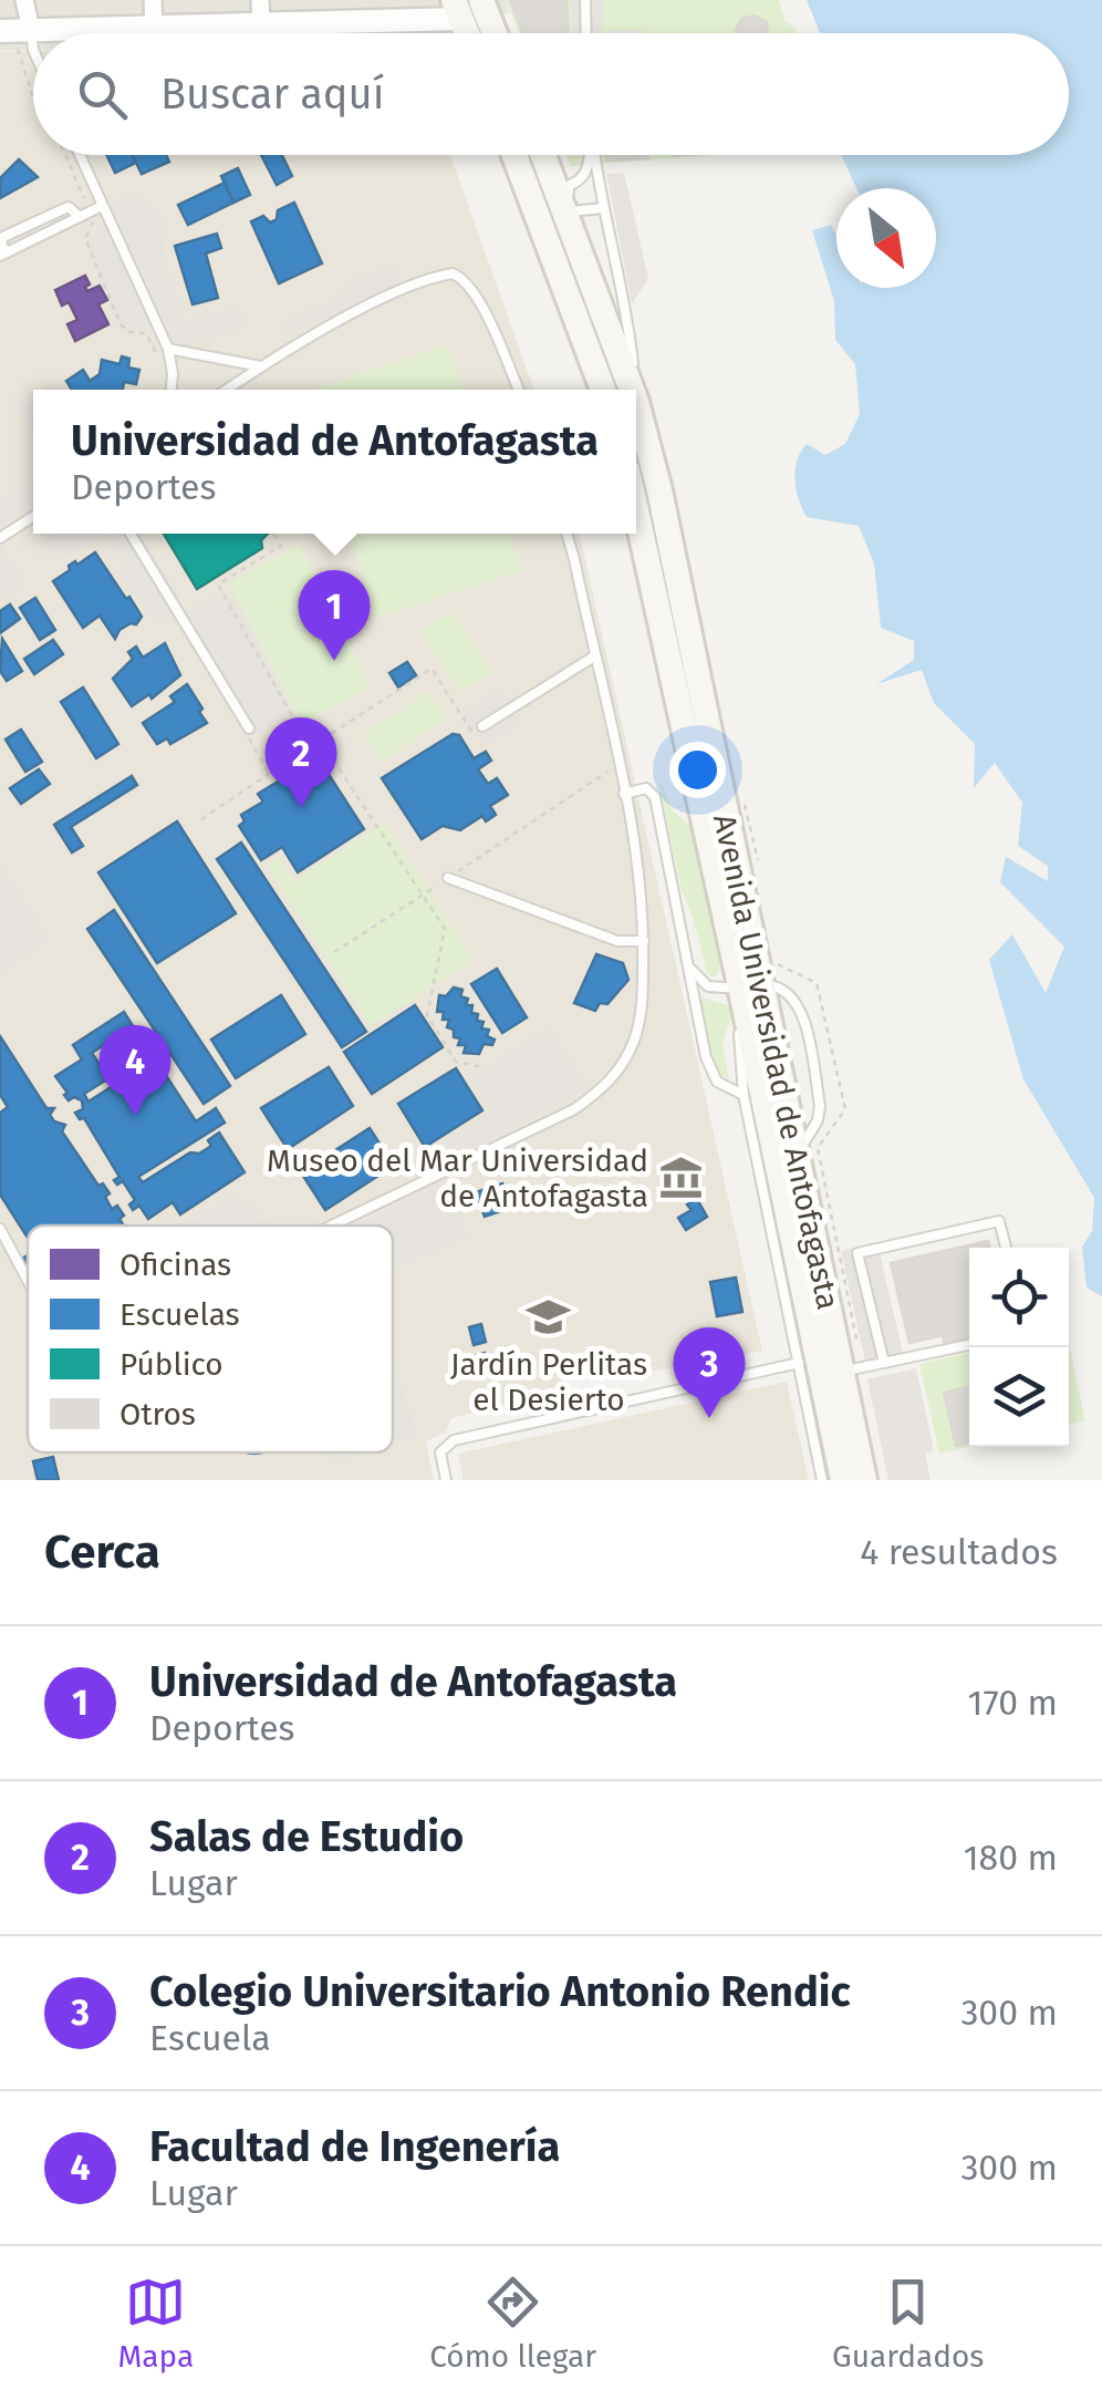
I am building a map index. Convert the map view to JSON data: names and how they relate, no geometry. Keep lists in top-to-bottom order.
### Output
{
  "streets": {
    "main road": ["Avenida Universidad de Antofagasta"]
  },
  "places": {
    "museum": ["Museo del Mar Universidad de Antofagasta"],
    "school or university": ["Jardín Perlitas el Desierto"]
  },
  "legend": [
    "Oficinas",
    "Escuelas",
    "Público",
    "Otros"
  ],
  "north": "bottom right",
  "page": {
    "search": "Buscar aquí",
    "popup": ["Universidad de Antofagasta", "Deportes"],
    "pins": [
      "1",
      "2",
      "4",
      "3"
    ],
    "heading": ["Cerca", "4 resultados"],
    "list": [
      {
        "mark": "1",
        "name": "Universidad de Antofagasta",
        "note": "Deportes",
        "value": "170 m"
      },
      {
        "mark": "2",
        "name": "Salas de Estudio",
        "note": "Lugar",
        "value": "180 m"
      },
      {
        "mark": "3",
        "name": "Colegio Universitario Antonio Rendic",
        "note": "Escuela",
        "value": "300 m"
      },
      {
        "mark": "4",
        "name": "Facultad de Ingenería",
        "note": "Lugar",
        "value": "300 m"
      }
    ],
    "nav": ["Mapa", "Cómo llegar", "Guardados"]
  }
}
